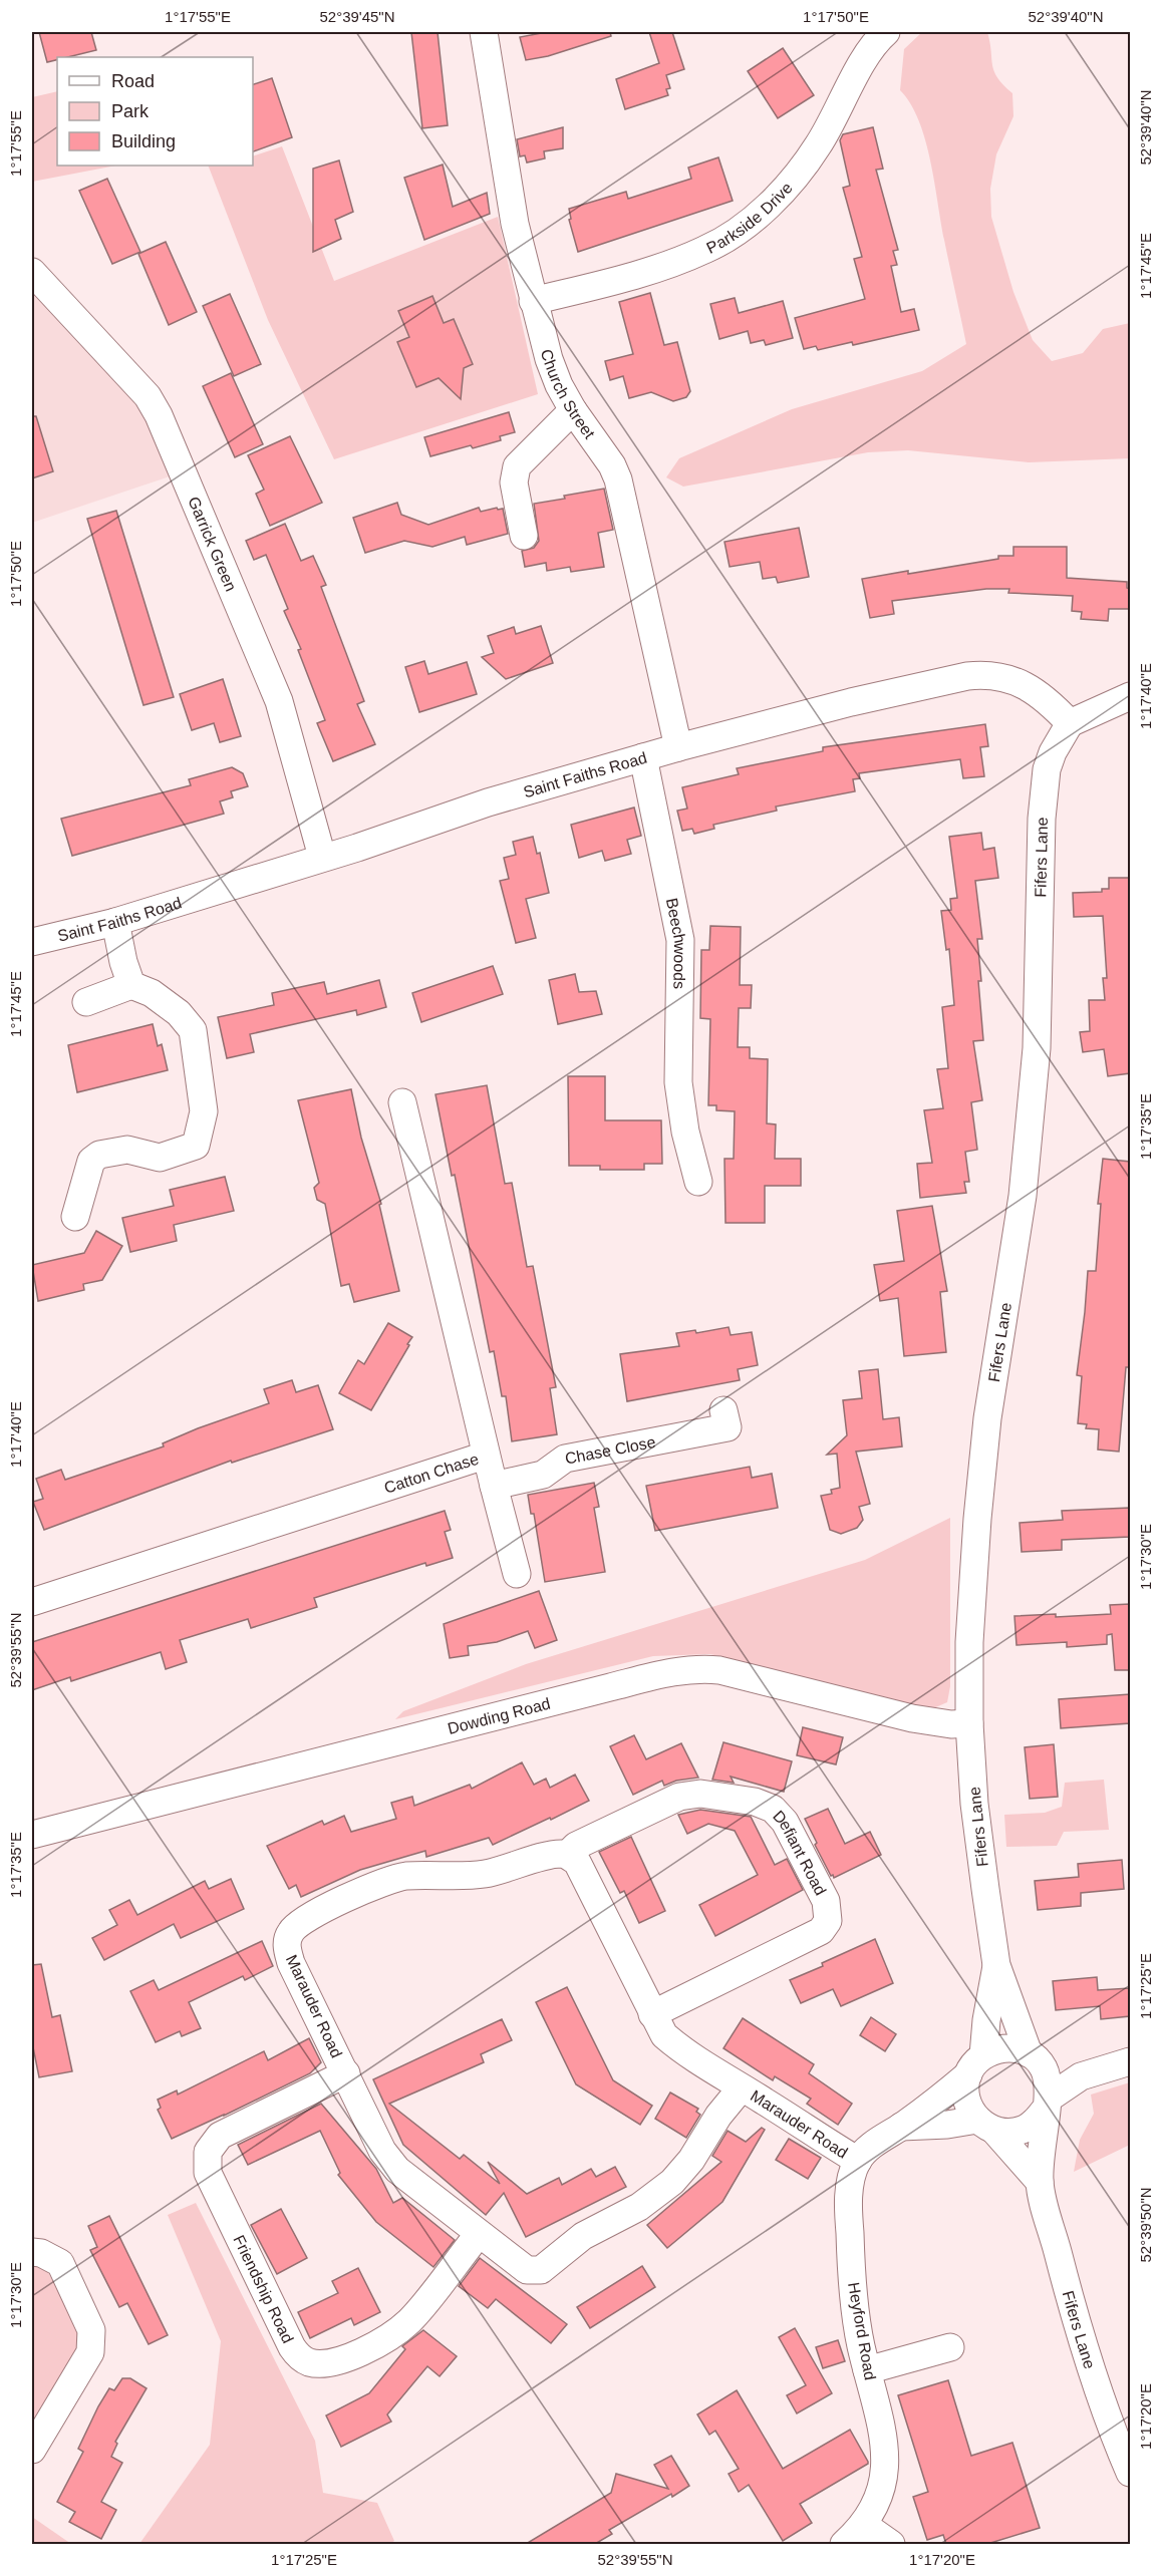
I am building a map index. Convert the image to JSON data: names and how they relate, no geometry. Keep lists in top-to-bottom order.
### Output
{
  "streets": {
    "street": [
      "Parkside Drive",
      "Church Street",
      "Garrick Green",
      "Saint Faiths Road",
      "Fifers Lane",
      "Beechwoods",
      "Chase Close",
      "Catton Chase",
      "Dowding Road",
      "Defiant Road",
      "Marauder Road",
      "Friendship Road",
      "Heyford Road"
    ]
  },
  "crossings": [
    ["Parkside Drive", "Church Street"],
    ["Church Street", "Saint Faiths Road"],
    ["Garrick Green", "Saint Faiths Road"],
    ["Saint Faiths Road", "Fifers Lane"],
    ["Saint Faiths Road", "Beechwoods"],
    ["Fifers Lane", "Dowding Road"],
    ["Chase Close", "Catton Chase"],
    ["Defiant Road", "Marauder Road"],
    ["Marauder Road", "Friendship Road"],
    ["Marauder Road", "Heyford Road"]
  ],
  "legend": ["Road", "Park", "Building"],
  "coordinates": [
    "1°17'55\"E",
    "52°39'45\"N",
    "1°17'50\"E",
    "52°39'40\"N",
    "1°17'45\"E",
    "1°17'40\"E",
    "1°17'35\"E",
    "1°17'30\"E",
    "52°39'55\"N",
    "1°17'25\"E",
    "52°39'50\"N",
    "1°17'20\"E"
  ]
}
